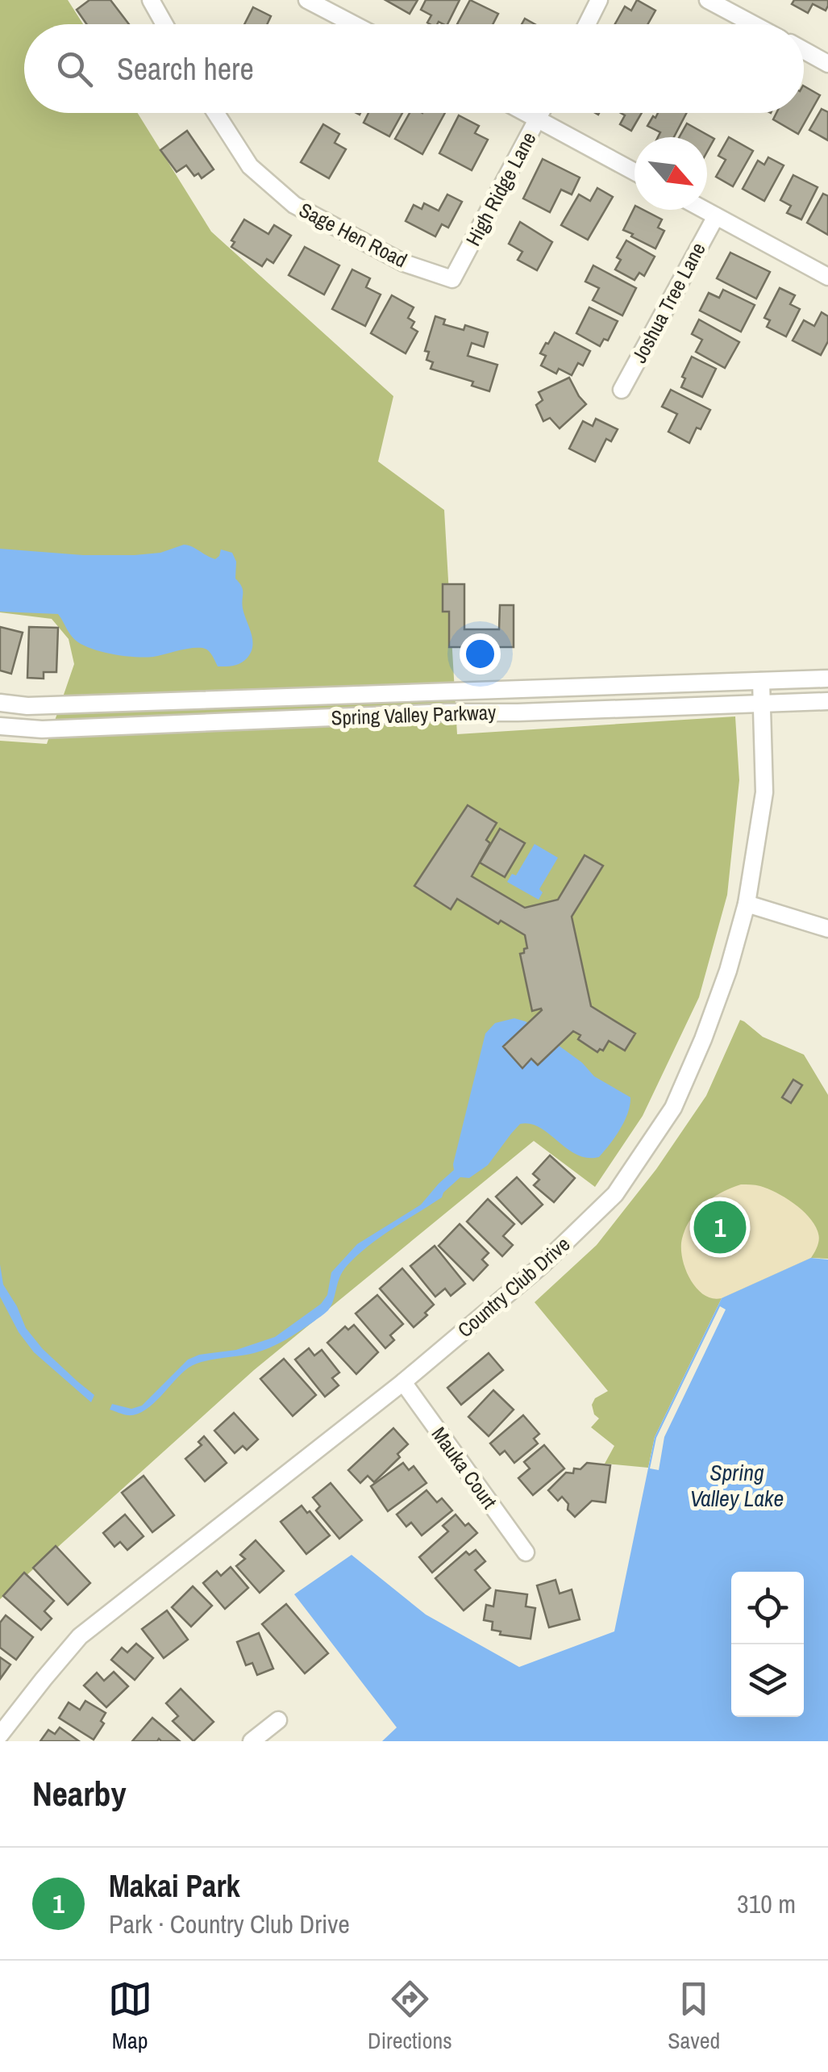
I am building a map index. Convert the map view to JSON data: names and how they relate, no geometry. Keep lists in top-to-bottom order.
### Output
{
  "streets": {
    "street": [
      "High Ridge Lane",
      "Sage Hen Road",
      "Joshua Tree Lane",
      "Spring Valley Parkway",
      "Country Club Drive",
      "Mauka Court"
    ]
  },
  "crossings": [
    ["High Ridge Lane", "Sage Hen Road"],
    ["Spring Valley Parkway", "Country Club Drive"],
    ["Country Club Drive", "Mauka Court"]
  ],
  "water": ["Spring Valley Lake"],
  "north": "bottom right",
  "page": {
    "search": "Search here",
    "pins": "1",
    "heading": "Nearby",
    "list": [
      {
        "mark": "1",
        "name": "Makai Park",
        "note": "Park · Country Club Drive",
        "value": "310 m"
      }
    ],
    "nav": ["Map", "Directions", "Saved"]
  }
}
